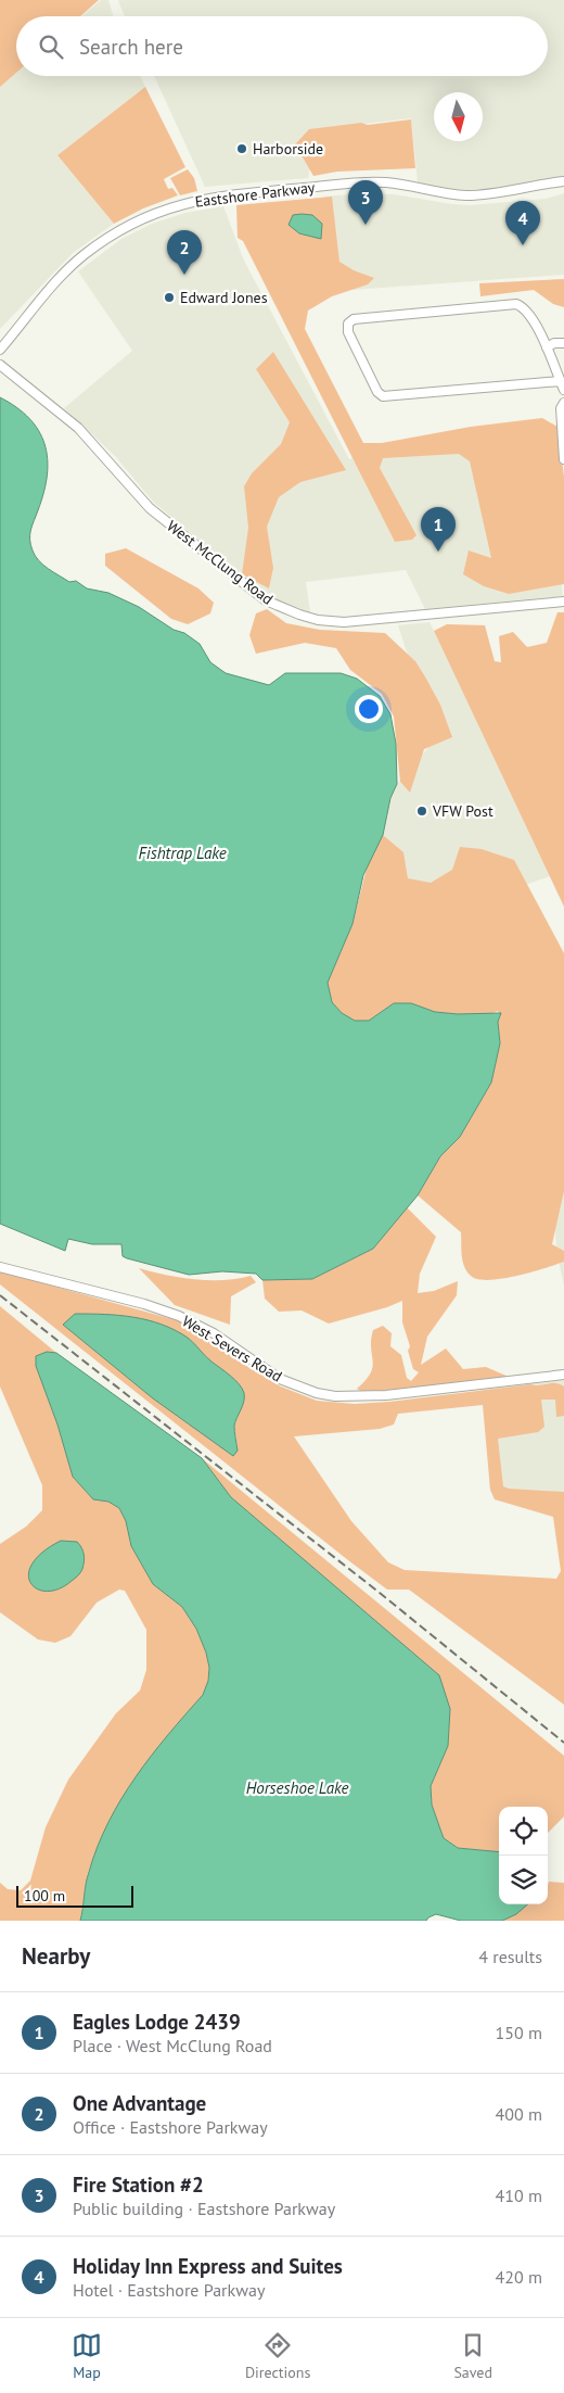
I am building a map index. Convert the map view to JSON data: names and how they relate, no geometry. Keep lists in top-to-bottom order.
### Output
{
  "streets": {
    "street": ["Eastshore Parkway", "West McClung Road", "West Severs Road"]
  },
  "water": ["Fishtrap Lake", "Horseshoe Lake"],
  "places": ["Harborside", "Edward Jones", "VFW Post"],
  "scale_bar": "100 m",
  "north": "bottom",
  "page": {
    "search": "Search here",
    "pins": [
      "3",
      "4",
      "2",
      "1"
    ],
    "scale": "100 m",
    "heading": ["Nearby", "4 results"],
    "list": [
      {
        "mark": "1",
        "name": "Eagles Lodge 2439",
        "note": "Place · West McClung Road",
        "value": "150 m"
      },
      {
        "mark": "2",
        "name": "One Advantage",
        "note": "Office · Eastshore Parkway",
        "value": "400 m"
      },
      {
        "mark": "3",
        "name": "Fire Station #2",
        "note": "Public building · Eastshore Parkway",
        "value": "410 m"
      },
      {
        "mark": "4",
        "name": "Holiday Inn Express and Suites",
        "note": "Hotel · Eastshore Parkway",
        "value": "420 m"
      }
    ],
    "nav": ["Map", "Directions", "Saved"]
  }
}
